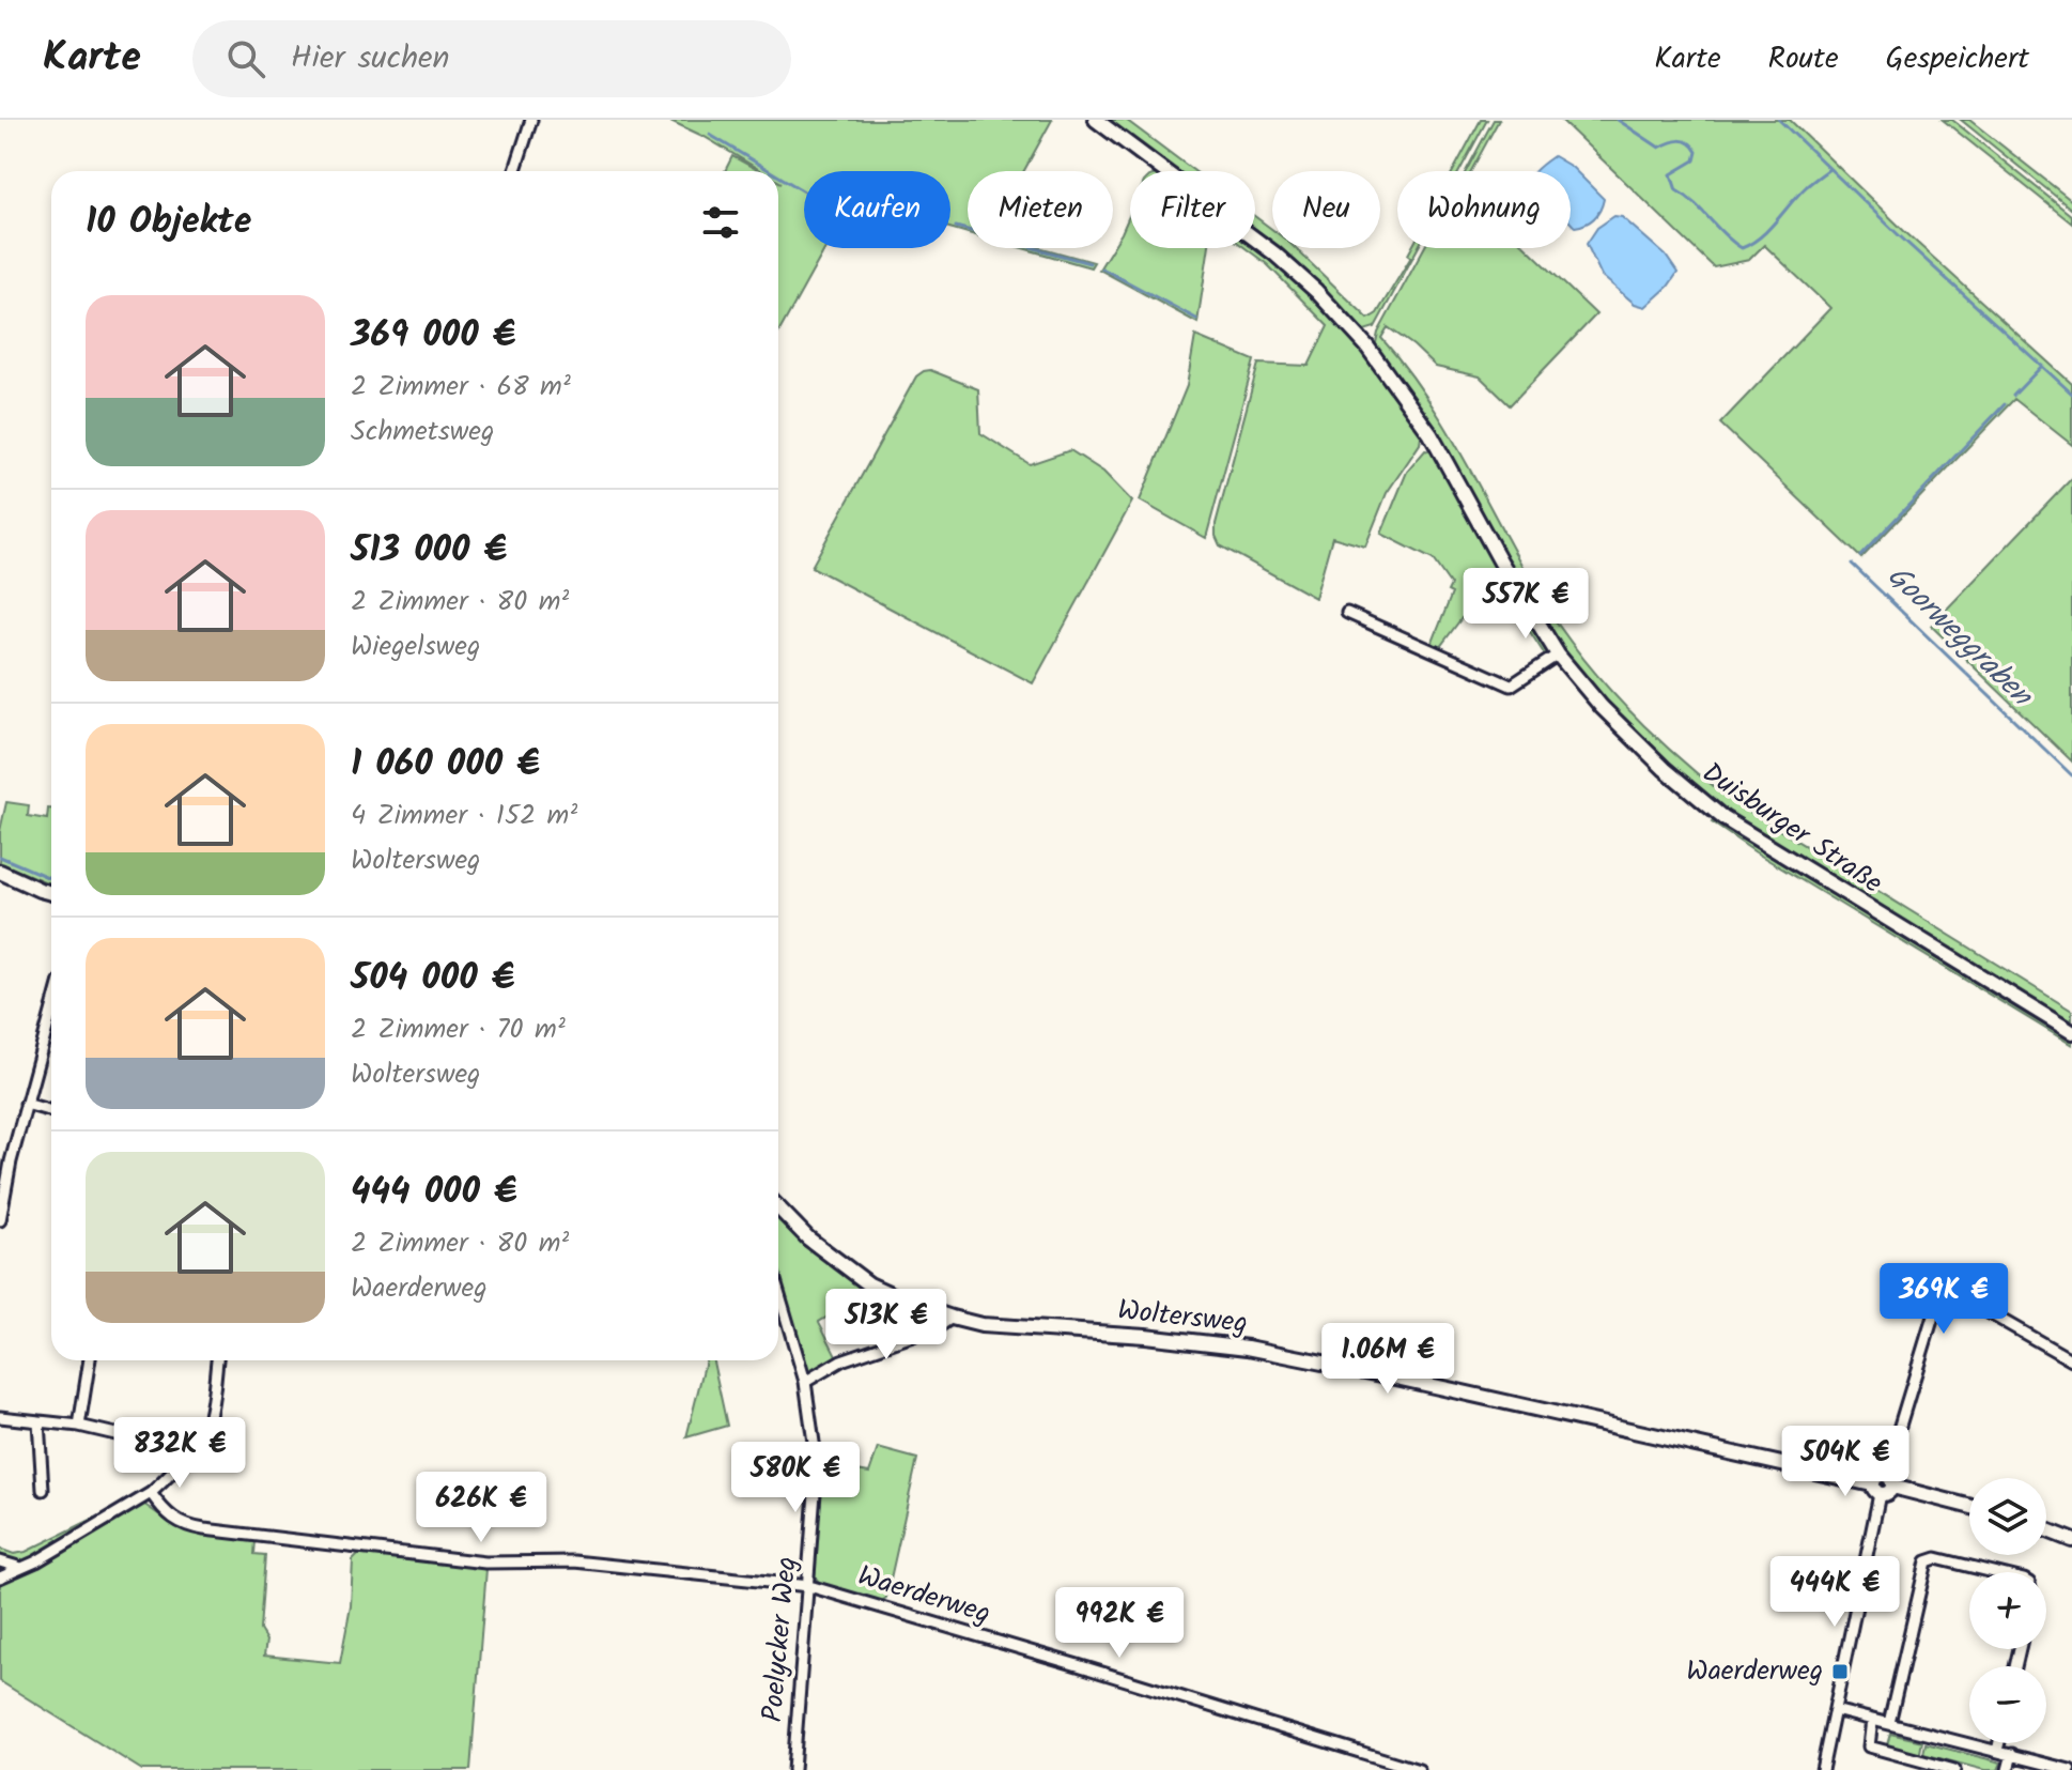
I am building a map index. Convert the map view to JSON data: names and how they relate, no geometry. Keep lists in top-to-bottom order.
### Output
{
  "streets": {
    "street": [
      "Duisburger Straße",
      "Woltersweg",
      "Waerderweg",
      "Poelycker Weg"
    ]
  },
  "crossings": [
    ["Waerderweg", "Poelycker Weg"]
  ],
  "water": ["Goorweggraben"],
  "places": {
    "transit": ["Waerderweg"]
  },
  "page": {
    "header": "Karte",
    "search": "Hier suchen",
    "nav": ["Karte", "Route", "Gespeichert"],
    "chip": [
      "Kaufen",
      "Mieten",
      "Filter",
      "Neu",
      "Wohnung"
    ],
    "heading": "10 Objekte",
    "list": [
      {
        "name": "369 000 €",
        "note": "2 Zimmer · 68 m² · Schmetsweg"
      },
      {
        "name": "513 000 €",
        "note": "2 Zimmer · 80 m² · Wiegelsweg"
      },
      {
        "name": "1 060 000 €",
        "note": "4 Zimmer · 152 m² · Woltersweg"
      },
      {
        "name": "504 000 €",
        "note": "2 Zimmer · 70 m² · Woltersweg"
      },
      {
        "name": "444 000 €",
        "note": "2 Zimmer · 80 m² · Waerderweg"
      }
    ],
    "price": [
      "557K €",
      "369K €",
      "513K €",
      "1.06M €",
      "832K €",
      "504K €",
      "580K €",
      "626K €",
      "444K €",
      "992K €"
    ],
    "map_buttons": ["+", "−"]
  }
}
